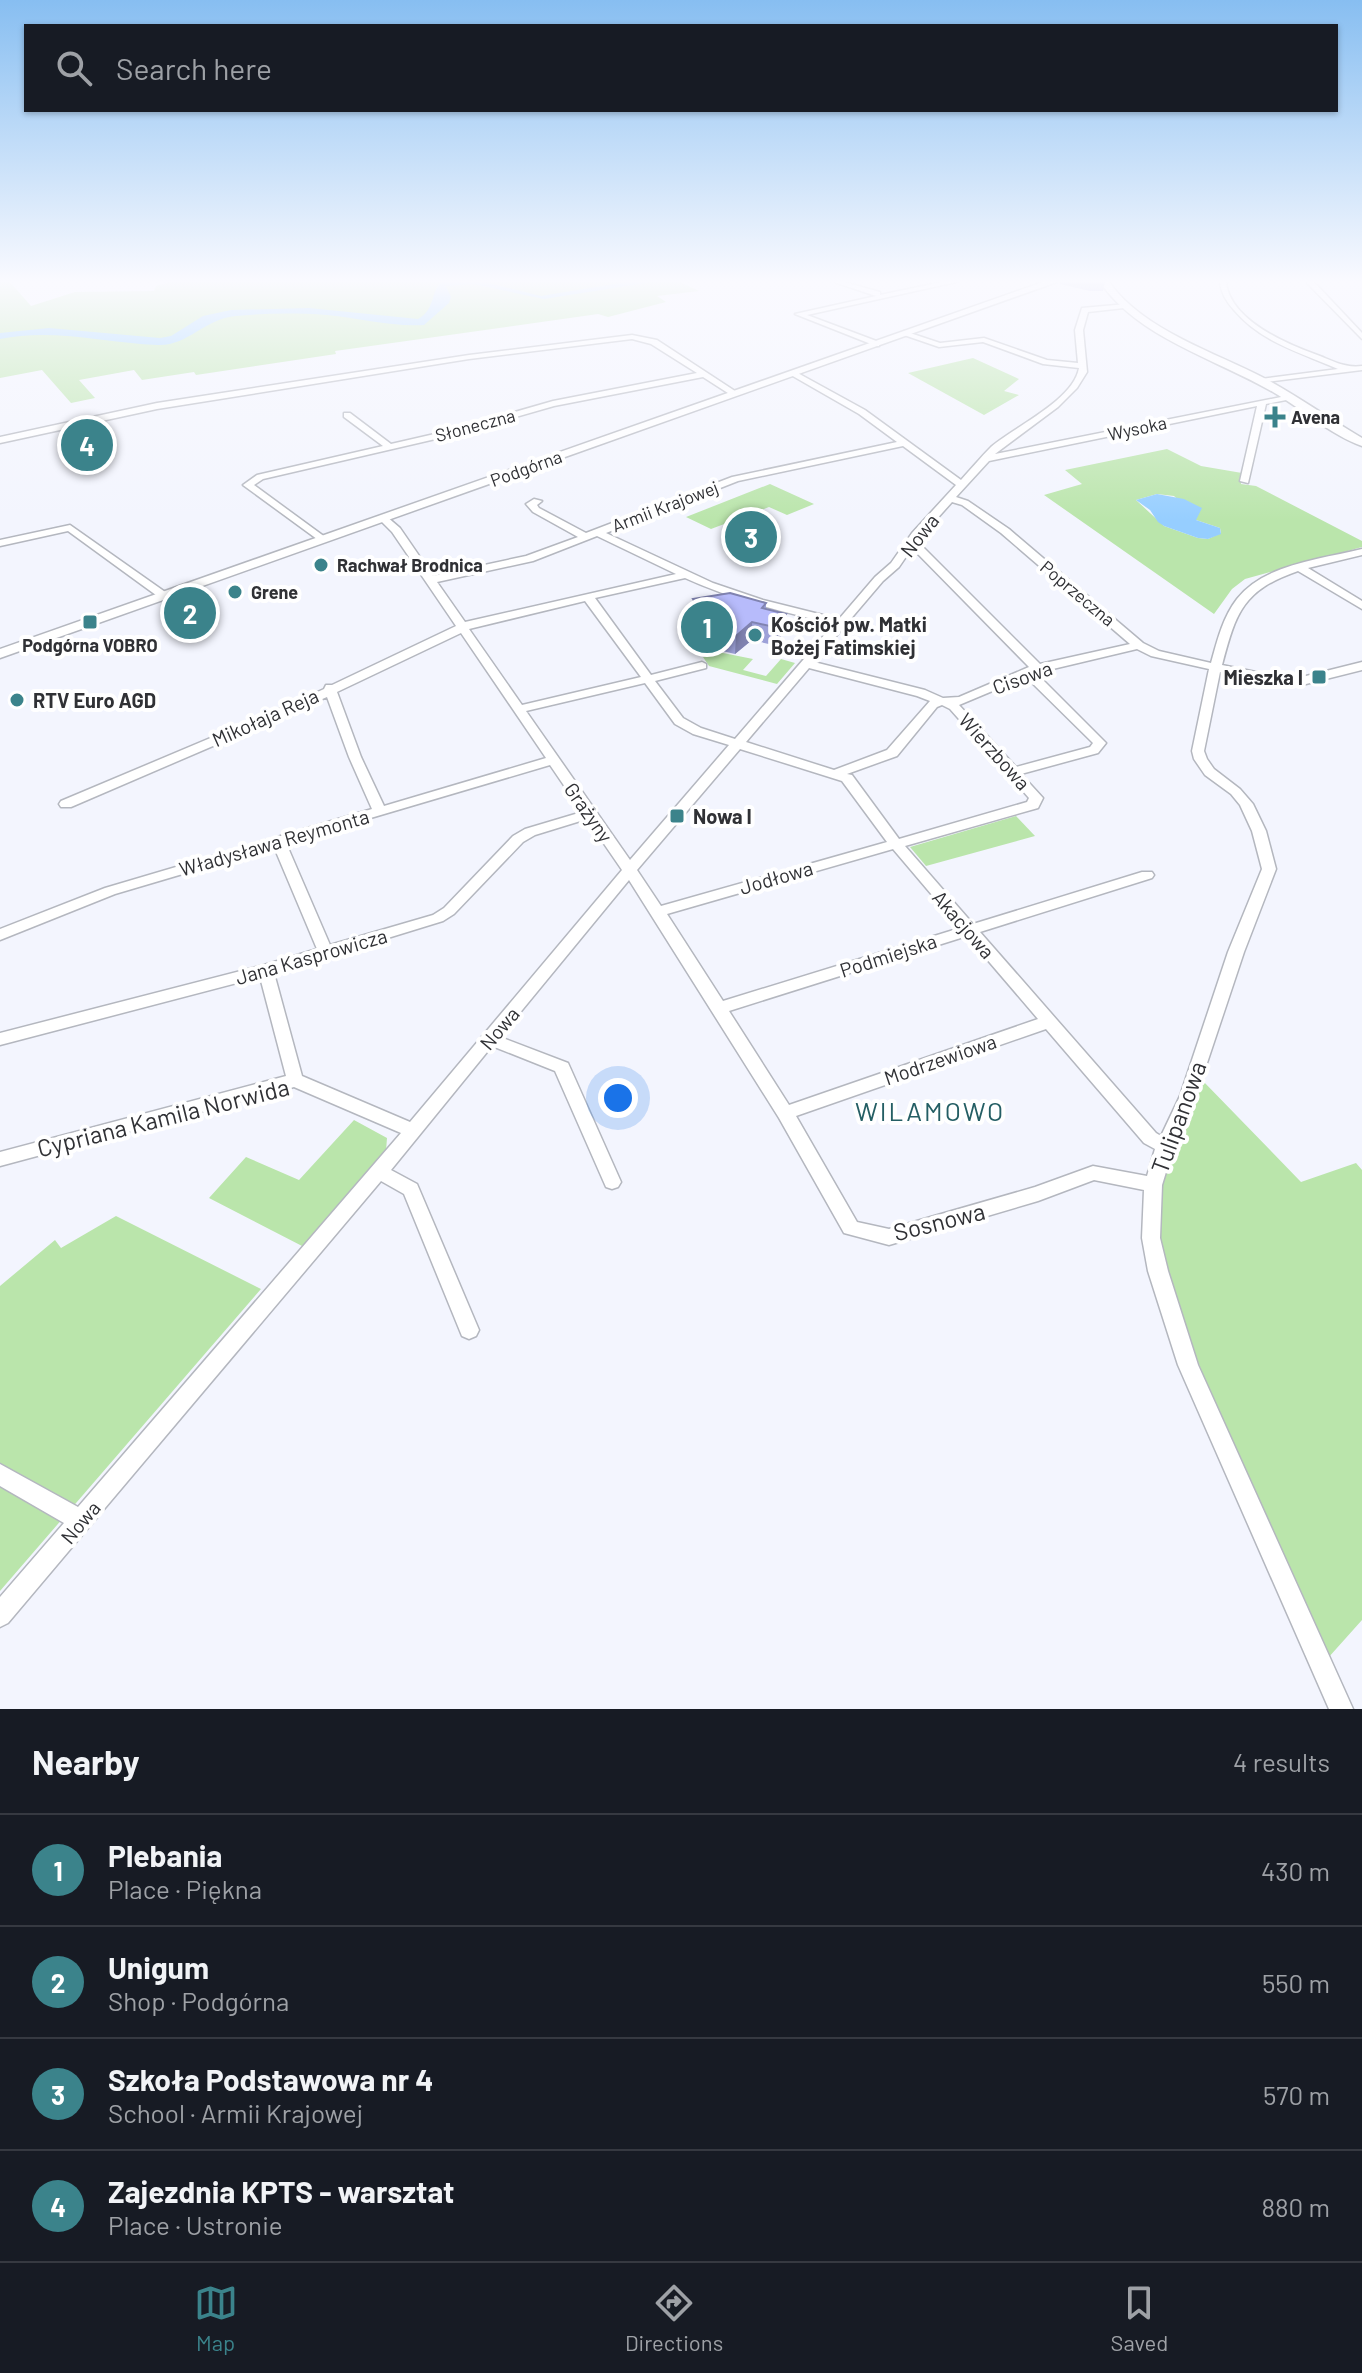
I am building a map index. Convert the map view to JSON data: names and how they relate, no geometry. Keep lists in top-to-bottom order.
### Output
{
  "streets": {
    "main road": ["Podgórna"],
    "street": [
      "Słoneczna",
      "Wysoka",
      "Armii Krajowej",
      "Nowa",
      "Poprzeczna",
      "Cisowa",
      "Mikołaja Reja",
      "Wierzbowa",
      "Grażyny",
      "Władysława Reymonta",
      "Jodłowa",
      "Akacjowa",
      "Podmiejska",
      "Jana Kasprowicza",
      "Modrzewiowa",
      "Cypriana Kamila Norwida",
      "Tulipanowa",
      "Sosnowa"
    ]
  },
  "crossings": [
    ["Słoneczna", "Podgórna"],
    ["Wysoka", "Nowa"],
    ["Podgórna", "Grażyny"],
    ["Armii Krajowej", "Grażyny"],
    ["Nowa", "Poprzeczna"],
    ["Nowa", "Wierzbowa"],
    ["Nowa", "Grażyny"],
    ["Nowa", "Akacjowa"],
    ["Nowa", "Cypriana Kamila Norwida"],
    ["Poprzeczna", "Cisowa"],
    ["Poprzeczna", "Tulipanowa"],
    ["Cisowa", "Wierzbowa"],
    ["Cisowa", "Akacjowa"],
    ["Mikołaja Reja", "Grażyny"],
    ["Mikołaja Reja", "Akacjowa"],
    ["Wierzbowa", "Jodłowa"],
    ["Wierzbowa", "Akacjowa"],
    ["Grażyny", "Władysława Reymonta"],
    ["Grażyny", "Jodłowa"],
    ["Grażyny", "Podmiejska"],
    ["Grażyny", "Jana Kasprowicza"],
    ["Grażyny", "Modrzewiowa"],
    ["Grażyny", "Sosnowa"],
    ["Jodłowa", "Akacjowa"],
    ["Akacjowa", "Podmiejska"],
    ["Akacjowa", "Modrzewiowa"],
    ["Akacjowa", "Tulipanowa"],
    ["Modrzewiowa", "Sosnowa"],
    ["Tulipanowa", "Sosnowa"]
  ],
  "districts": ["WILAMOWO"],
  "places": {
    "health": ["Avena"],
    "other": [
      "Rachwał Brodnica",
      "Grene",
      "Kościół pw. Matki Bożej Fatimskiej",
      "RTV Euro AGD"
    ],
    "transit": ["Podgórna VOBRO", "Mieszka I", "Nowa I"]
  },
  "page": {
    "search": "Search here",
    "pins": [
      "4",
      "3",
      "2",
      "1"
    ],
    "heading": ["Nearby", "4 results"],
    "list": [
      {
        "mark": "1",
        "name": "Plebania",
        "note": "Place · Piękna",
        "value": "430 m"
      },
      {
        "mark": "2",
        "name": "Unigum",
        "note": "Shop · Podgórna",
        "value": "550 m"
      },
      {
        "mark": "3",
        "name": "Szkoła Podstawowa nr 4",
        "note": "School · Armii Krajowej",
        "value": "570 m"
      },
      {
        "mark": "4",
        "name": "Zajezdnia KPTS - warsztat",
        "note": "Place · Ustronie",
        "value": "880 m"
      }
    ],
    "nav": ["Map", "Directions", "Saved"]
  }
}
